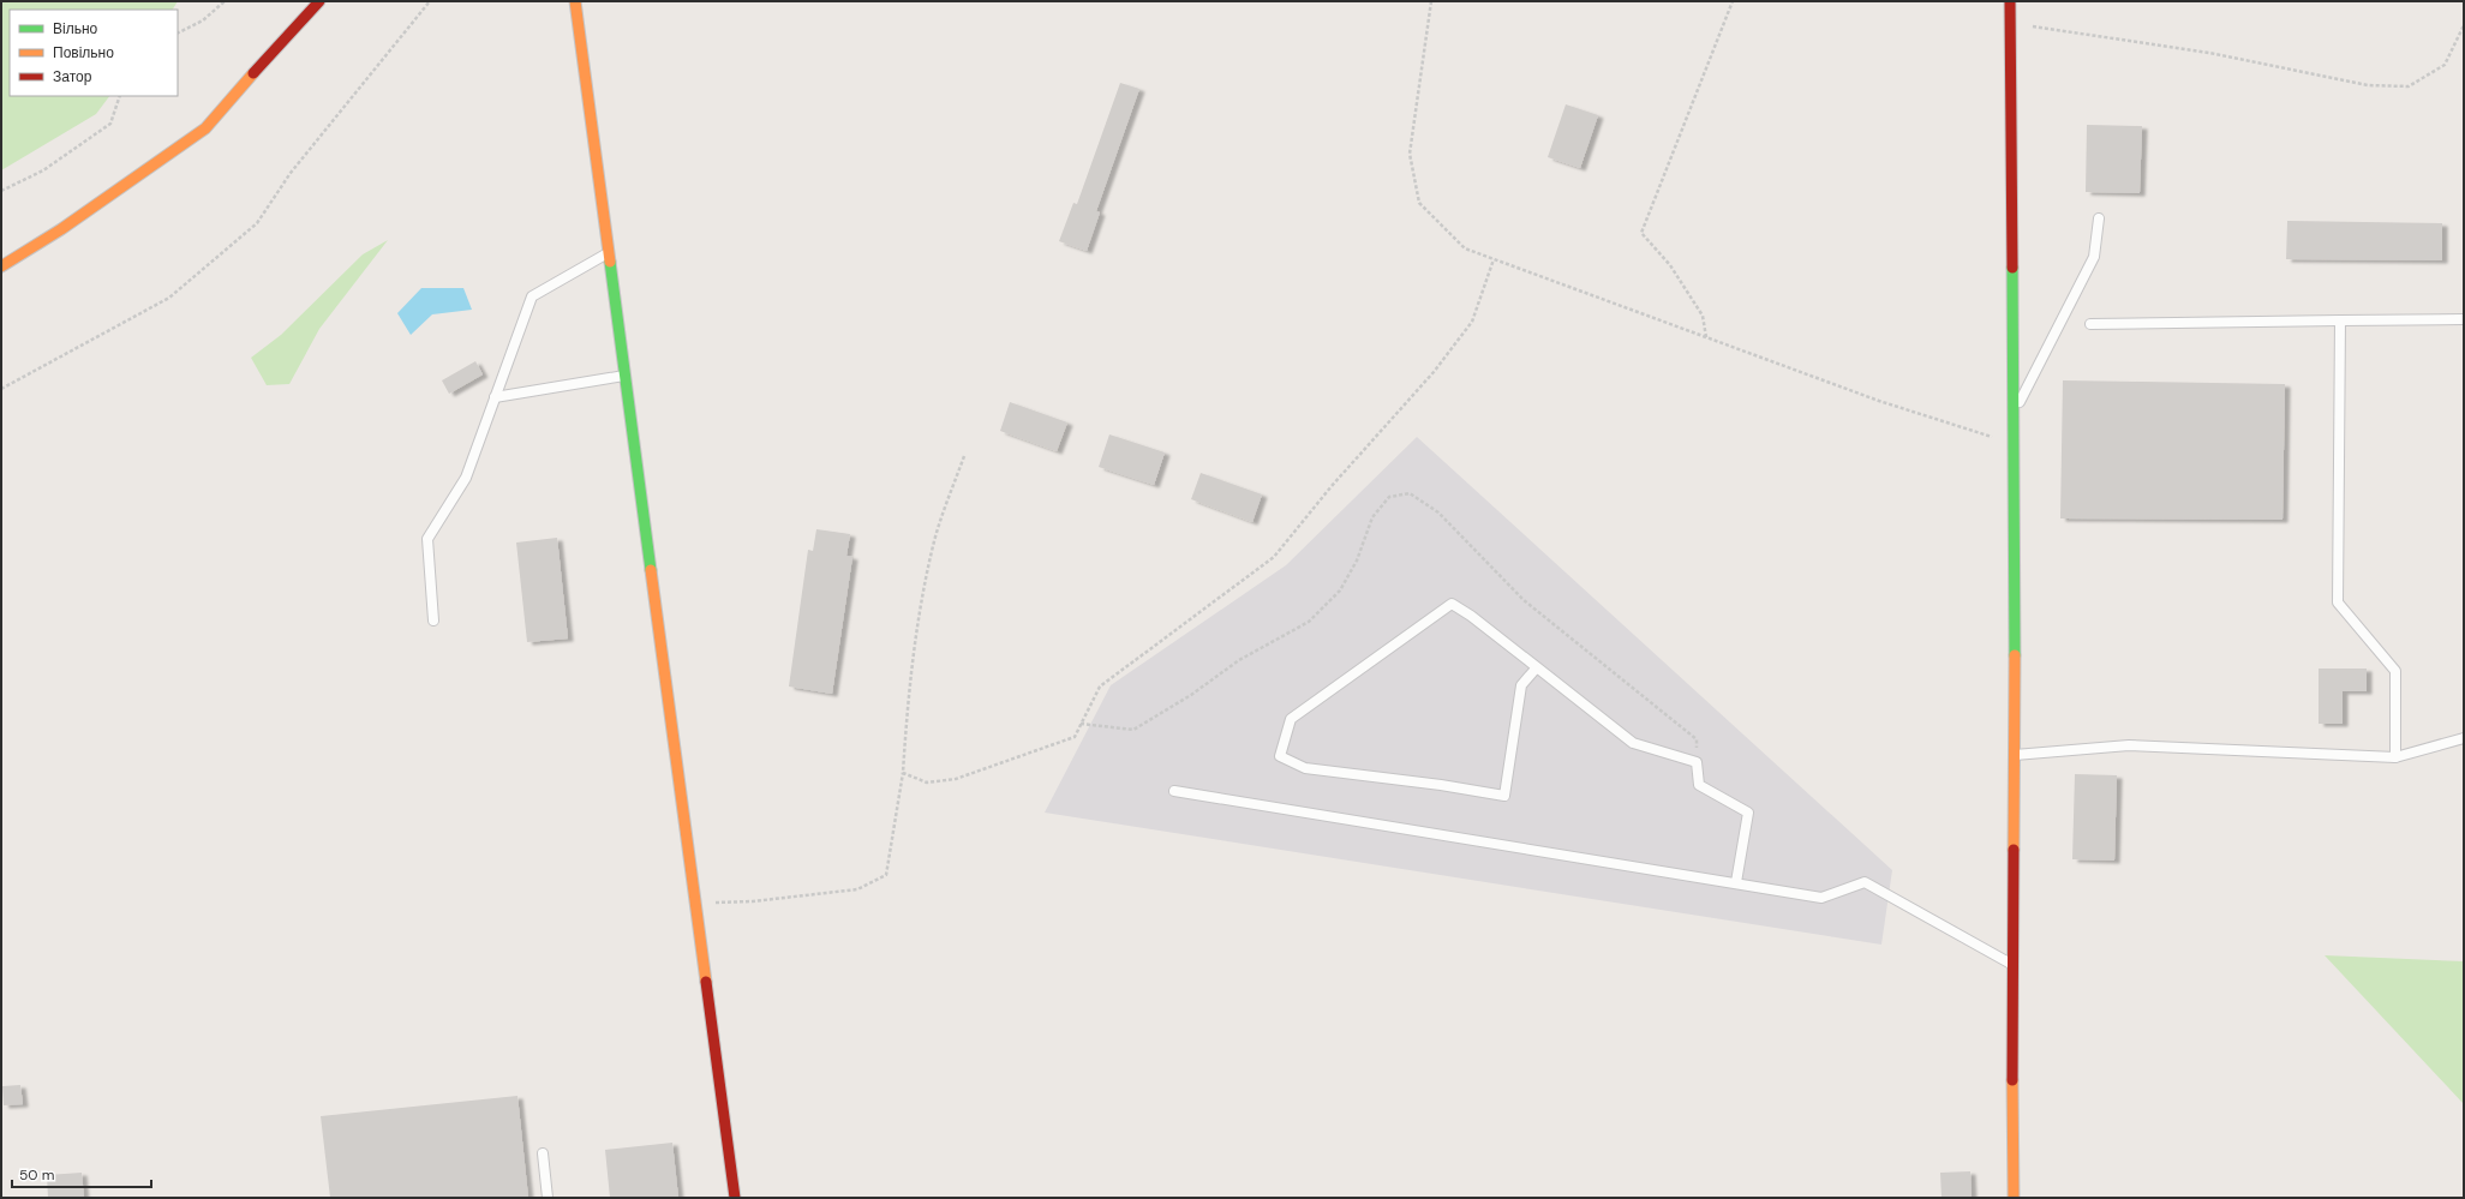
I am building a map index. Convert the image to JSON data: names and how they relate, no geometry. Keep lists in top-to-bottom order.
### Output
{
  "legend": ["Вільно", "Повільно", "Затор"],
  "scale_bar": "50 m"
}
